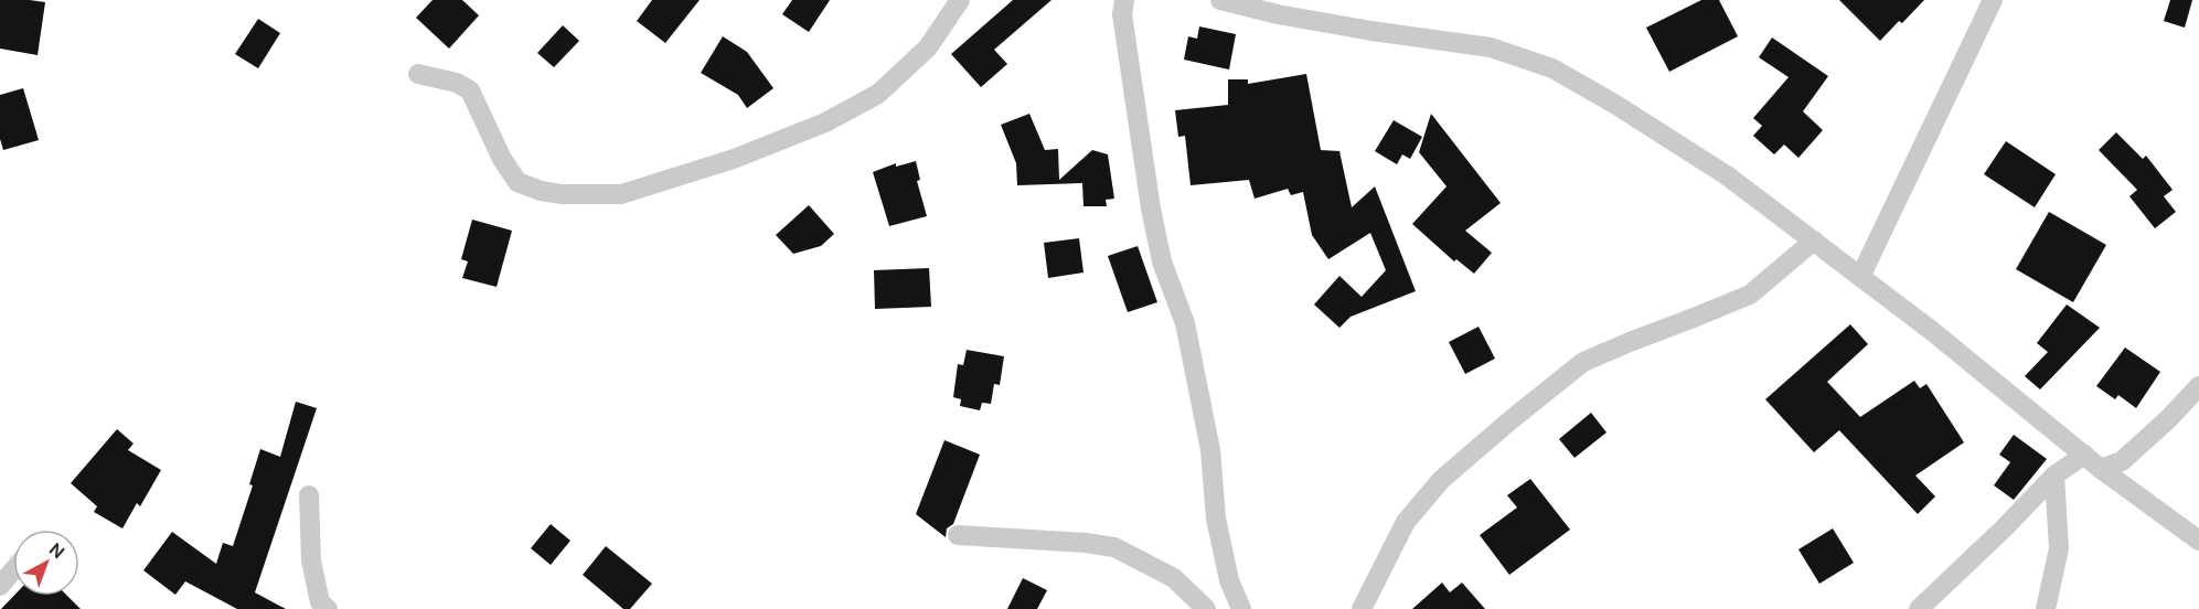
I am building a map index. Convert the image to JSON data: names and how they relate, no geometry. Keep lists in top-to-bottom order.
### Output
{
  "north": "top right"
}
